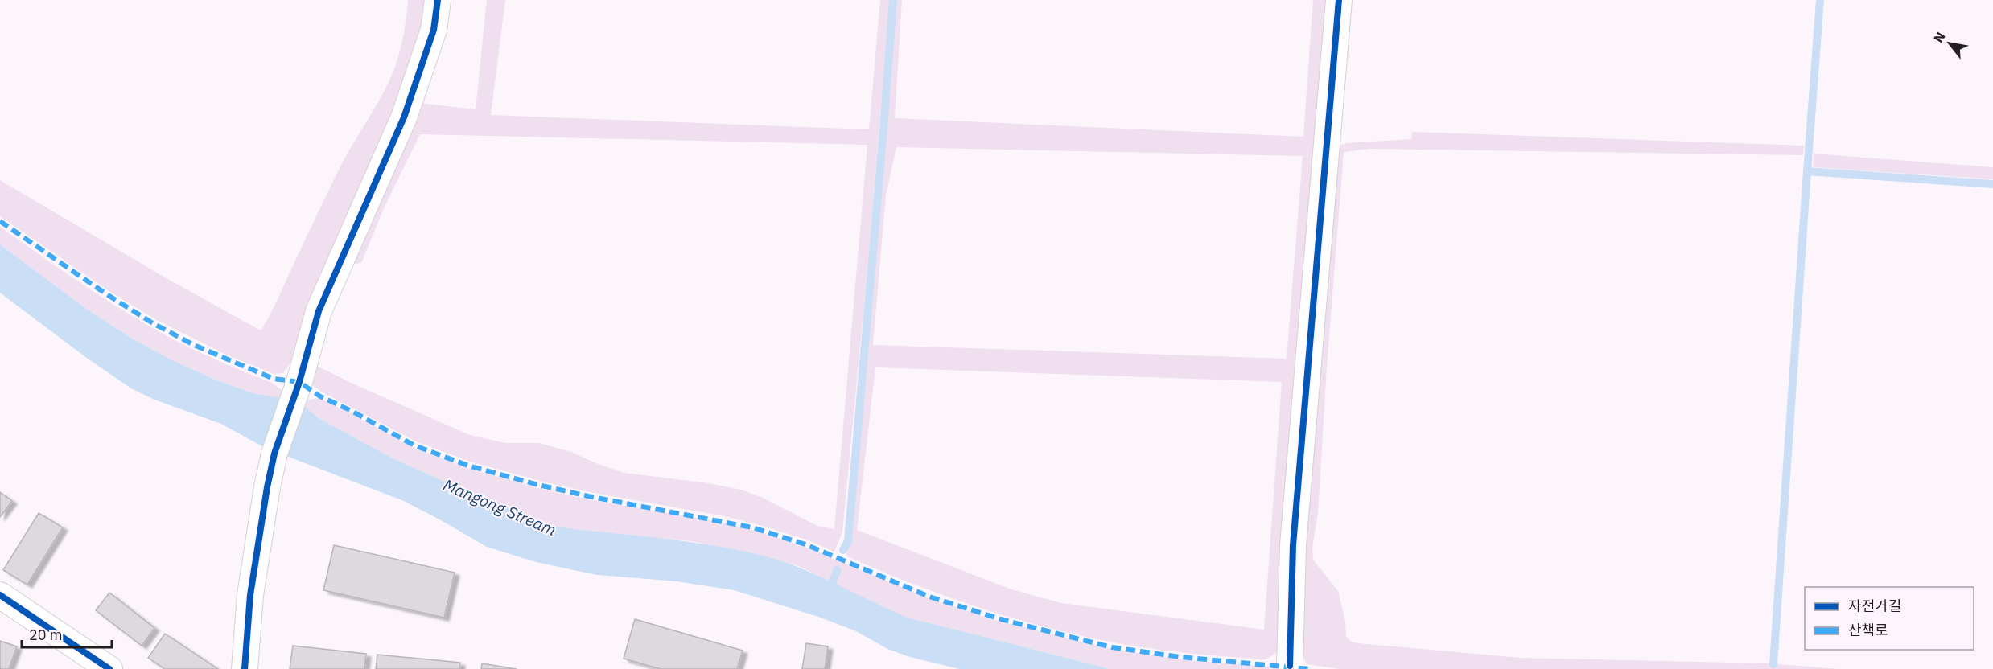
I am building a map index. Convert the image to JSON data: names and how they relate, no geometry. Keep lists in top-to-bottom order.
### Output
{
  "water": ["Mangong Stream"],
  "legend": ["자전거길", "산책로"],
  "scale_bar": "20 m",
  "north": "top left"
}
